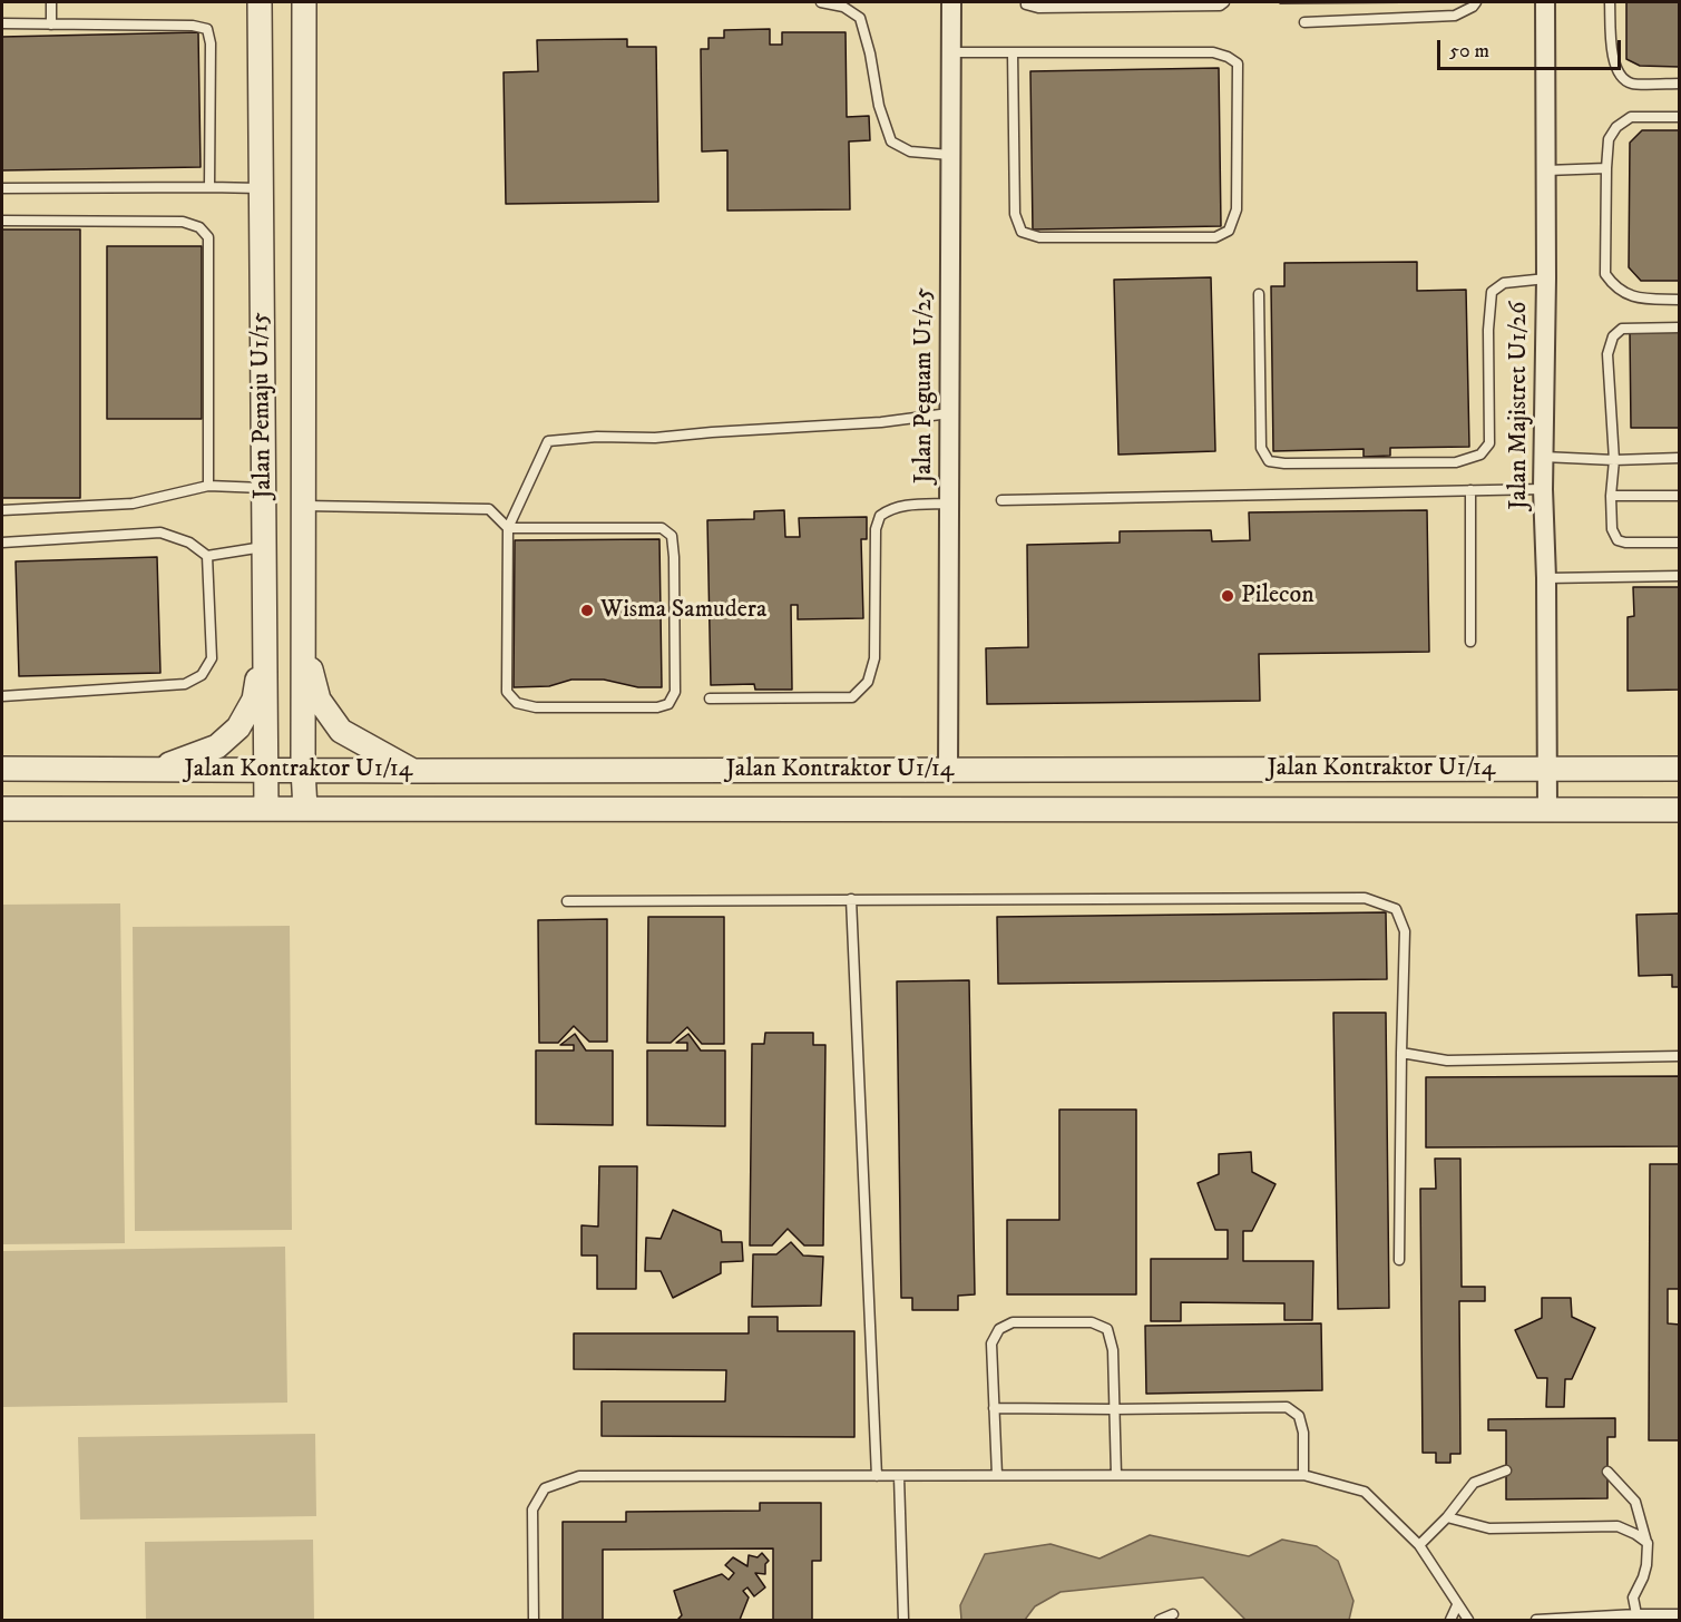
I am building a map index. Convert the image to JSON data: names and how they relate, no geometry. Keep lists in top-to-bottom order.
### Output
{
  "streets": {
    "street": [
      "Jalan Peguam U1/25",
      "Jalan Pemaju U1/15",
      "Jalan Majistret U1/26",
      "Jalan Kontraktor U1/14"
    ]
  },
  "crossings": [
    ["Jalan Peguam U1/25", "Jalan Kontraktor U1/14"],
    ["Jalan Pemaju U1/15", "Jalan Kontraktor U1/14"],
    ["Jalan Majistret U1/26", "Jalan Kontraktor U1/14"]
  ],
  "places": ["Pilecon", "Wisma Samudera"],
  "scale_bar": "50 m"
}
